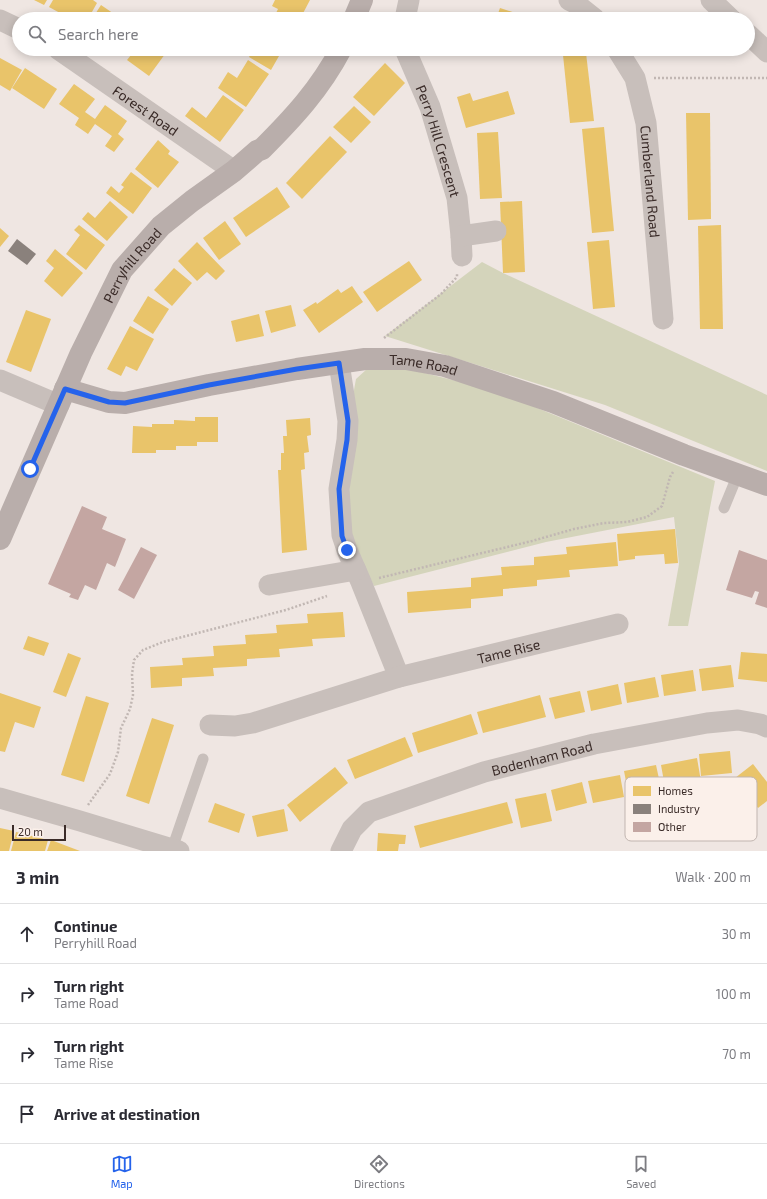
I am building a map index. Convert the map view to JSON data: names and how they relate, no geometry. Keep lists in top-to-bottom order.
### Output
{
  "streets": {
    "street": [
      "Forest Road",
      "Perry Hill Crescent",
      "Cumberland Road",
      "Perryhill Road",
      "Tame Road",
      "Tame Rise",
      "Bodenham Road"
    ]
  },
  "crossings": [
    ["Forest Road", "Perryhill Road"],
    ["Perryhill Road", "Tame Road"]
  ],
  "legend": ["Homes", "Industry", "Other"],
  "scale_bar": "20 m",
  "page": {
    "search": "Search here",
    "scale": "20 m",
    "heading": ["3 min", "Walk · 200 m"],
    "list": [
      ["Continue", "Perryhill Road", "30 m"],
      ["Turn right", "Tame Road", "100 m"],
      ["Turn right", "Tame Rise", "70 m"],
      "Arrive at destination"
    ],
    "nav": ["Map", "Directions", "Saved"]
  }
}
